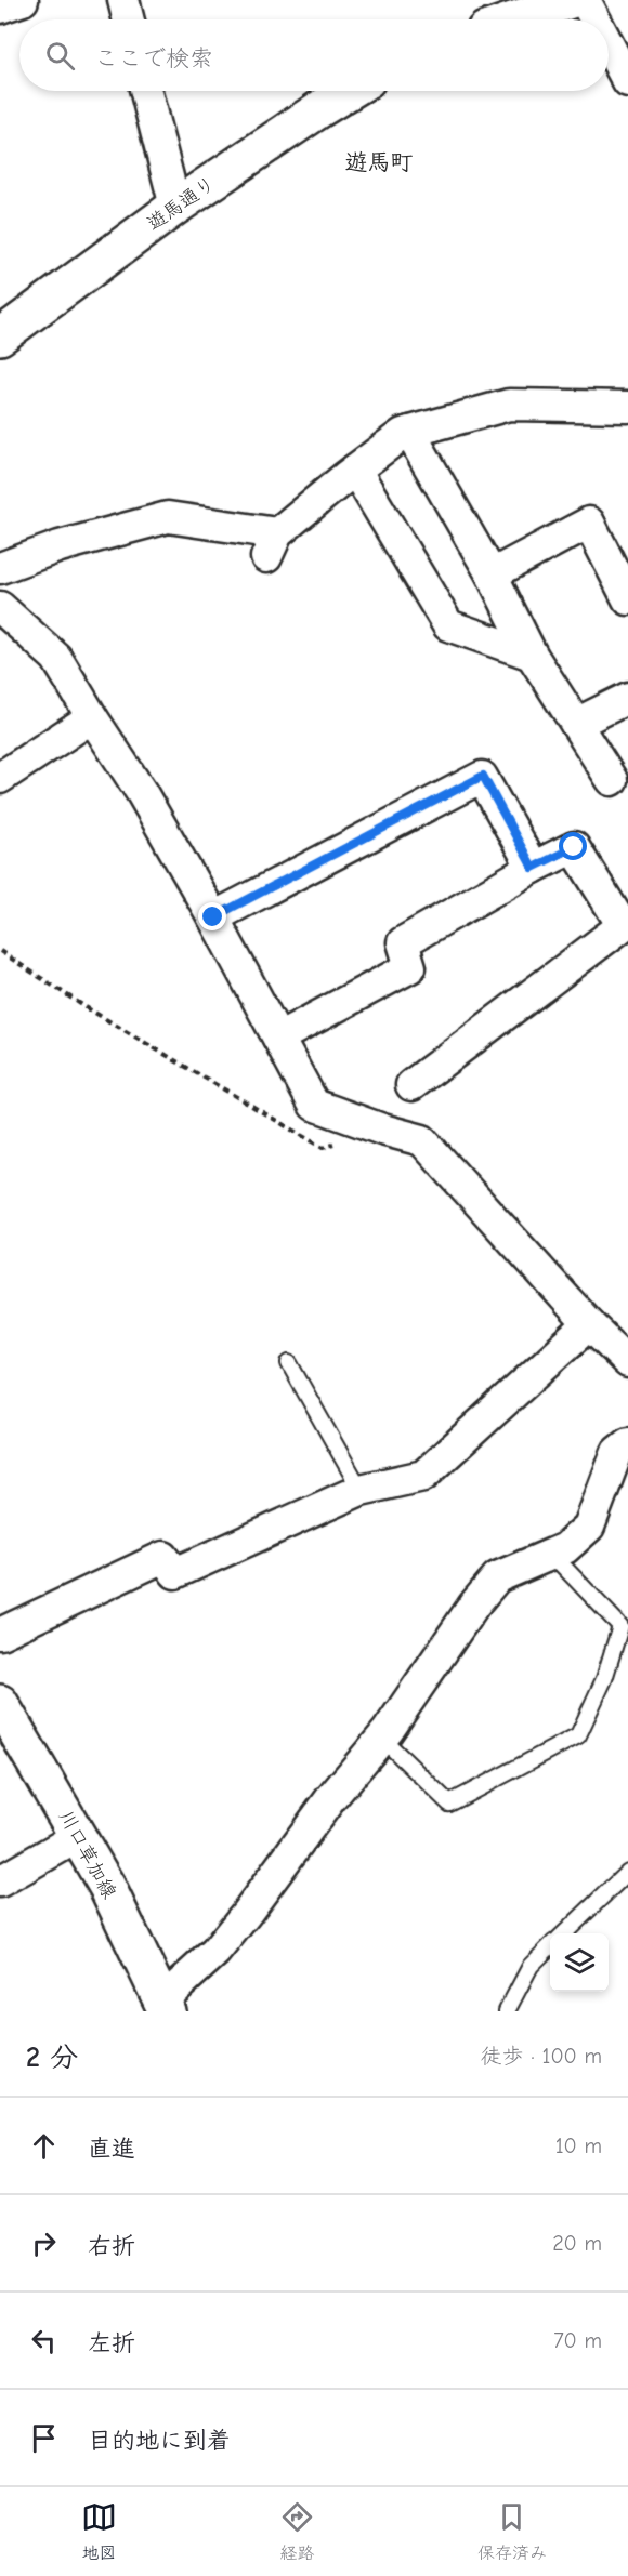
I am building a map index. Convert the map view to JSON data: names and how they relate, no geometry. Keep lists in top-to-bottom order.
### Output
{
  "streets": {
    "street": ["遊馬通り", "川口草加線"]
  },
  "districts": ["遊馬町"],
  "page": {
    "search": "ここで検索",
    "heading": ["2 分", "徒歩 · 100 m"],
    "list": [
      ["直進", "10 m"],
      ["右折", "20 m"],
      ["左折", "70 m"],
      "目的地に到着"
    ],
    "nav": ["地図", "経路", "保存済み"]
  }
}
